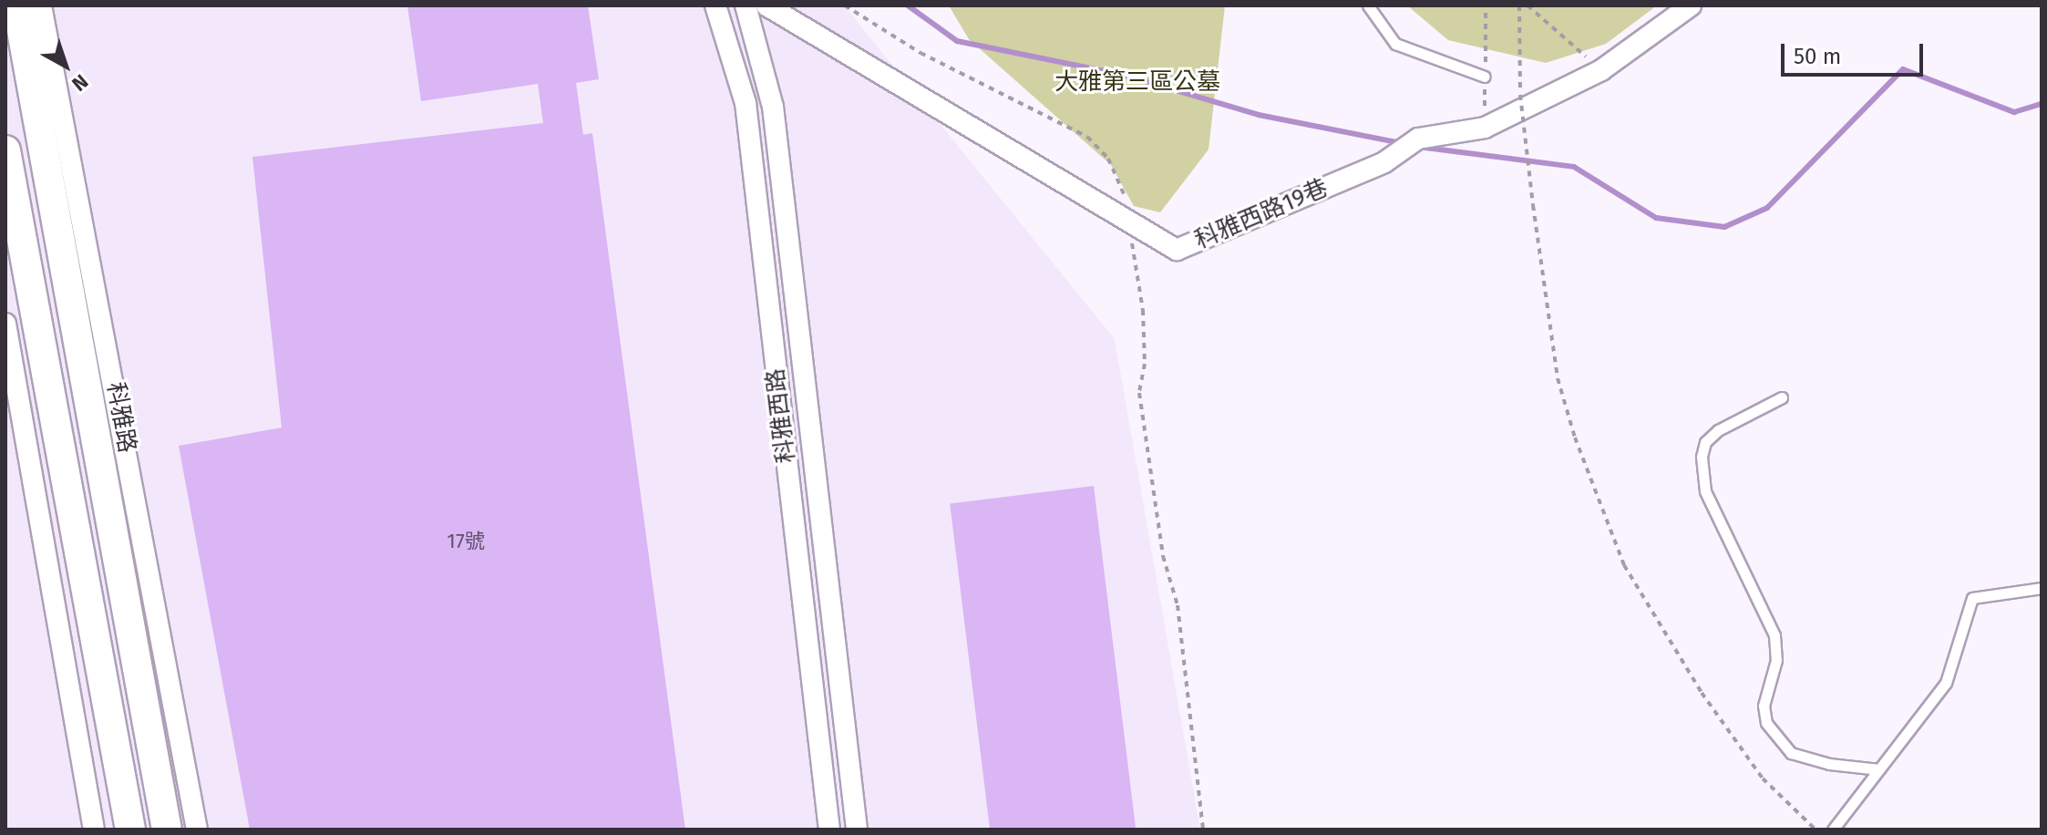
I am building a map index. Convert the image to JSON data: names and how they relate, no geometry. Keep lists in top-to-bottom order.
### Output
{
  "streets": {
    "street": ["科雅西路19巷", "科雅西路", "科雅路"]
  },
  "parks": ["大雅第三區公墓"],
  "house_numbers": ["17號"],
  "scale_bar": "50 m",
  "north": "bottom right"
}
